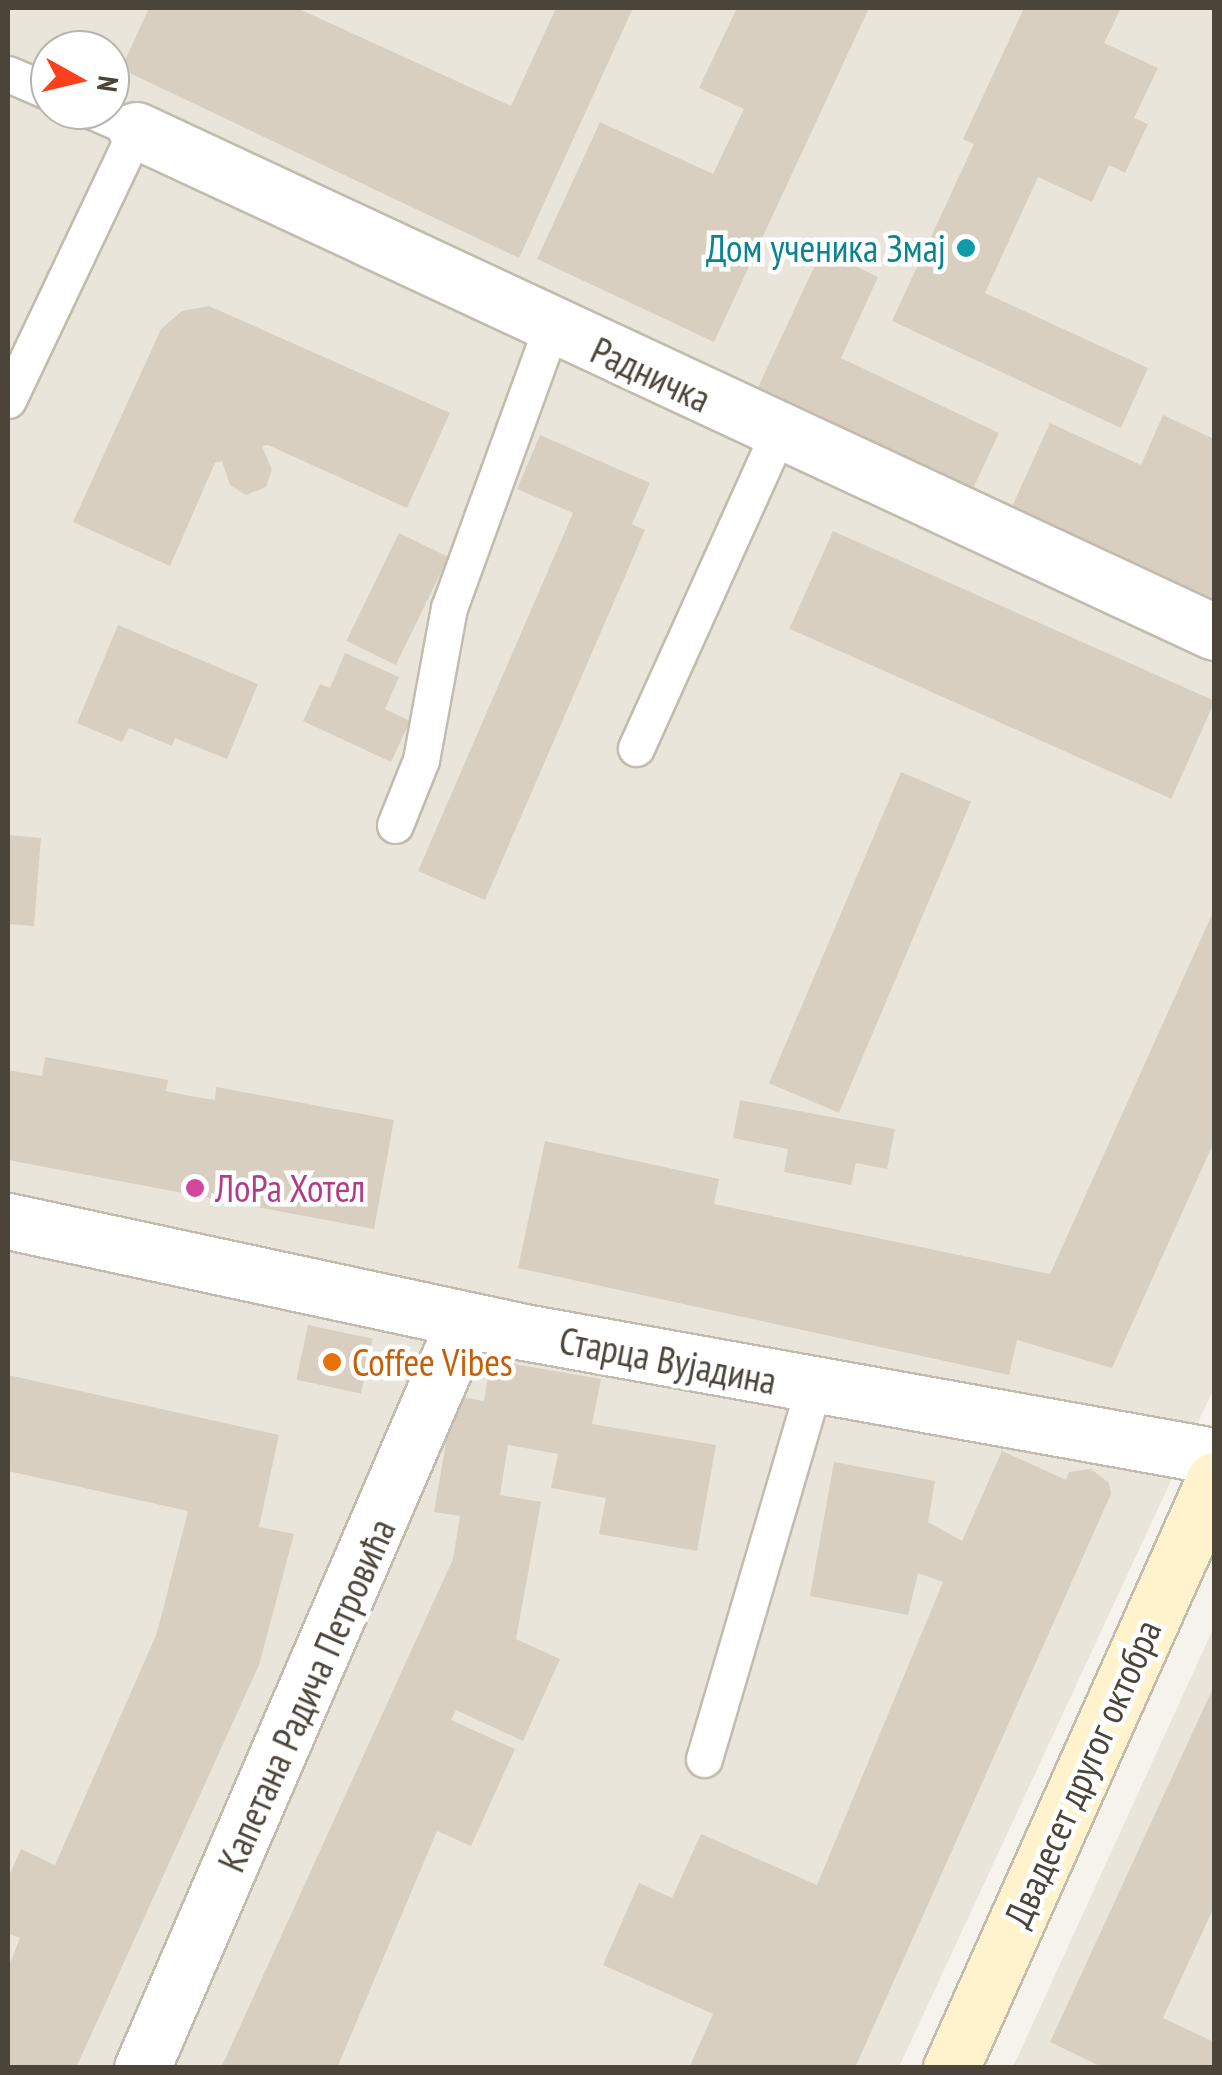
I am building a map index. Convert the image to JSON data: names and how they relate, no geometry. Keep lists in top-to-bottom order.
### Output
{
  "streets": {
    "main road": ["Двадесет другог октобра"],
    "street": ["Радничка", "Старца Вујадина", "Капетана Радича Петровића"]
  },
  "crossings": [
    ["Старца Вујадина", "Капетана Радича Петровића"]
  ],
  "places": ["Дом ученика Змај", "ЛоРа Хотел", "Coffee Vibes"],
  "north": "right"
}
